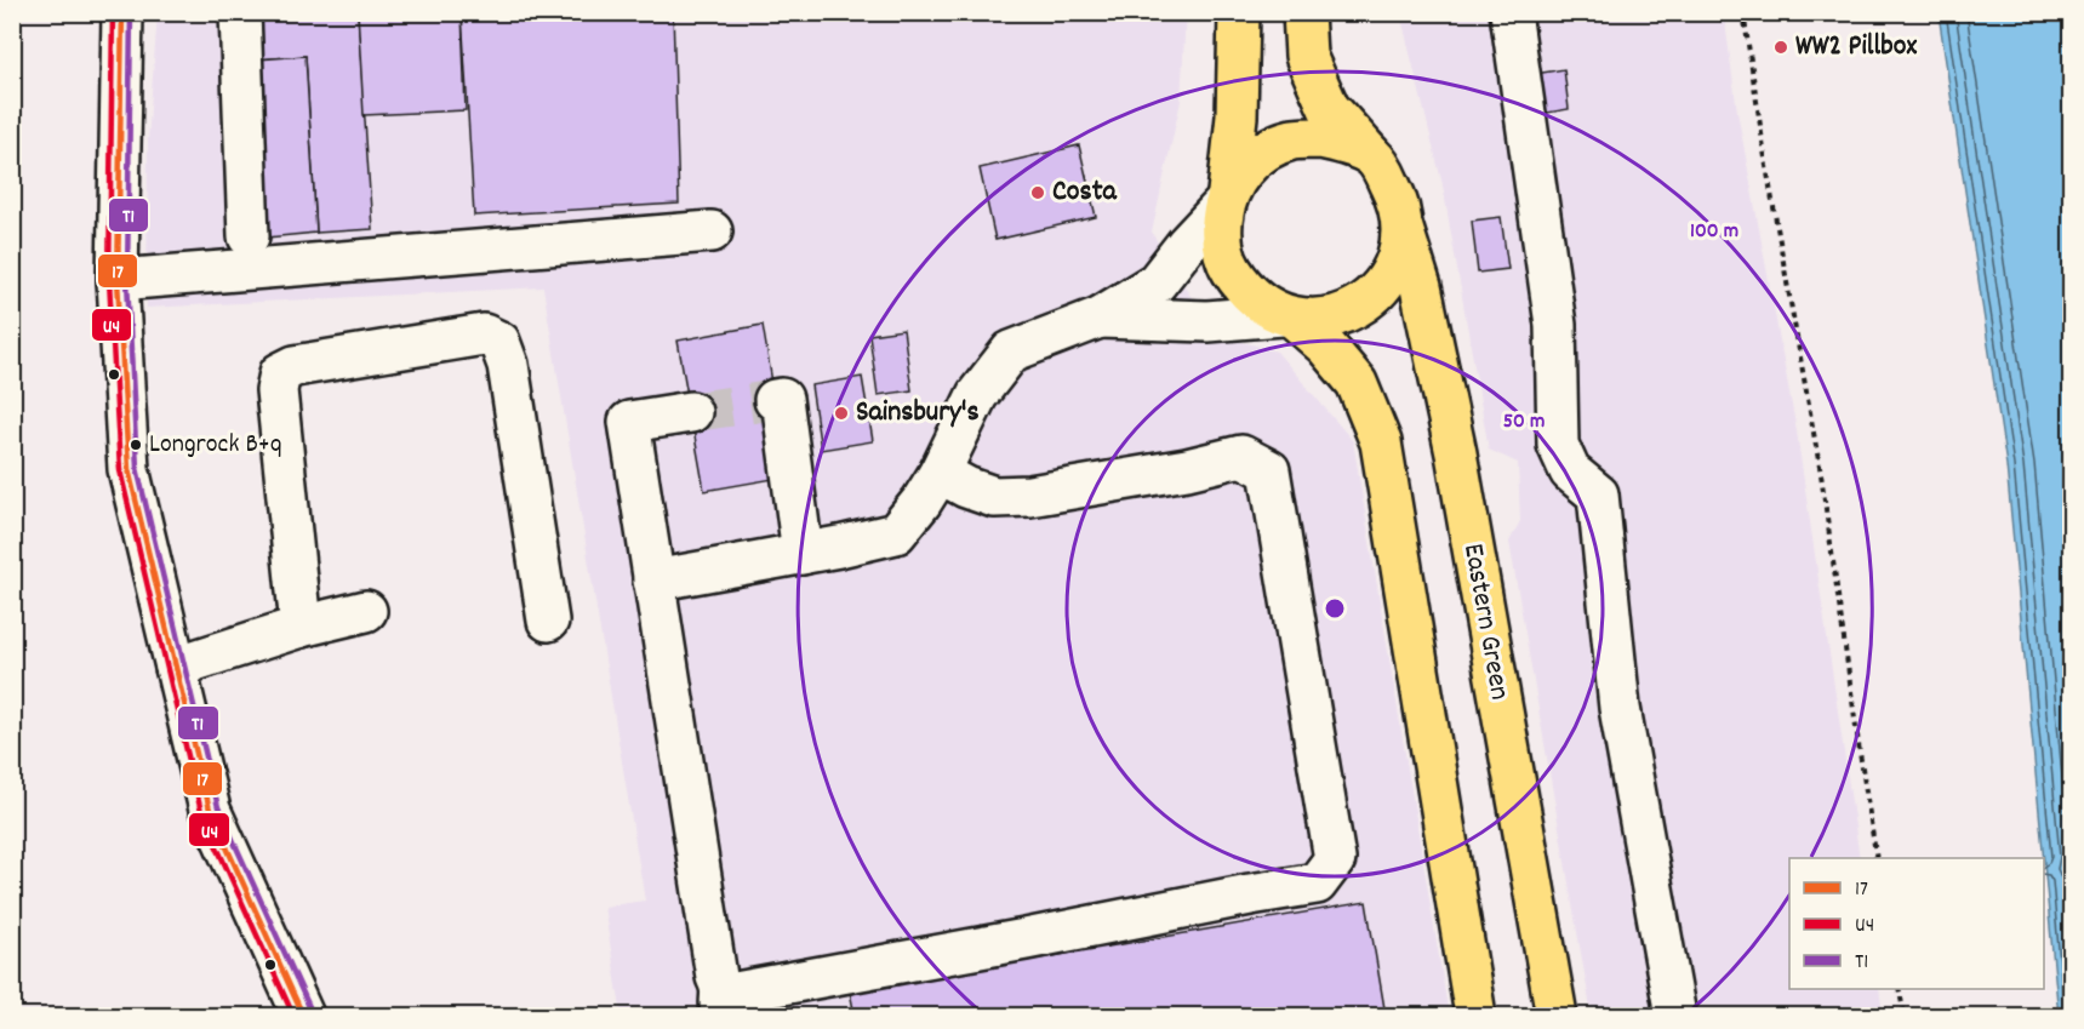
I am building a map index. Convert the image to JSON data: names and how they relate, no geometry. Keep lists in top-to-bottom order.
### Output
{
  "streets": {
    "highway": ["Eastern Green"]
  },
  "places": [
    "WW2 Pillbox",
    "Costa",
    "Sainsbury's",
    "Longrock B+q"
  ],
  "lines": ["transit line 17", "transit line U4", "transit line T1"],
  "legend": ["17", "U4", "T1"],
  "rings": ["100 m", "50 m"]
}
